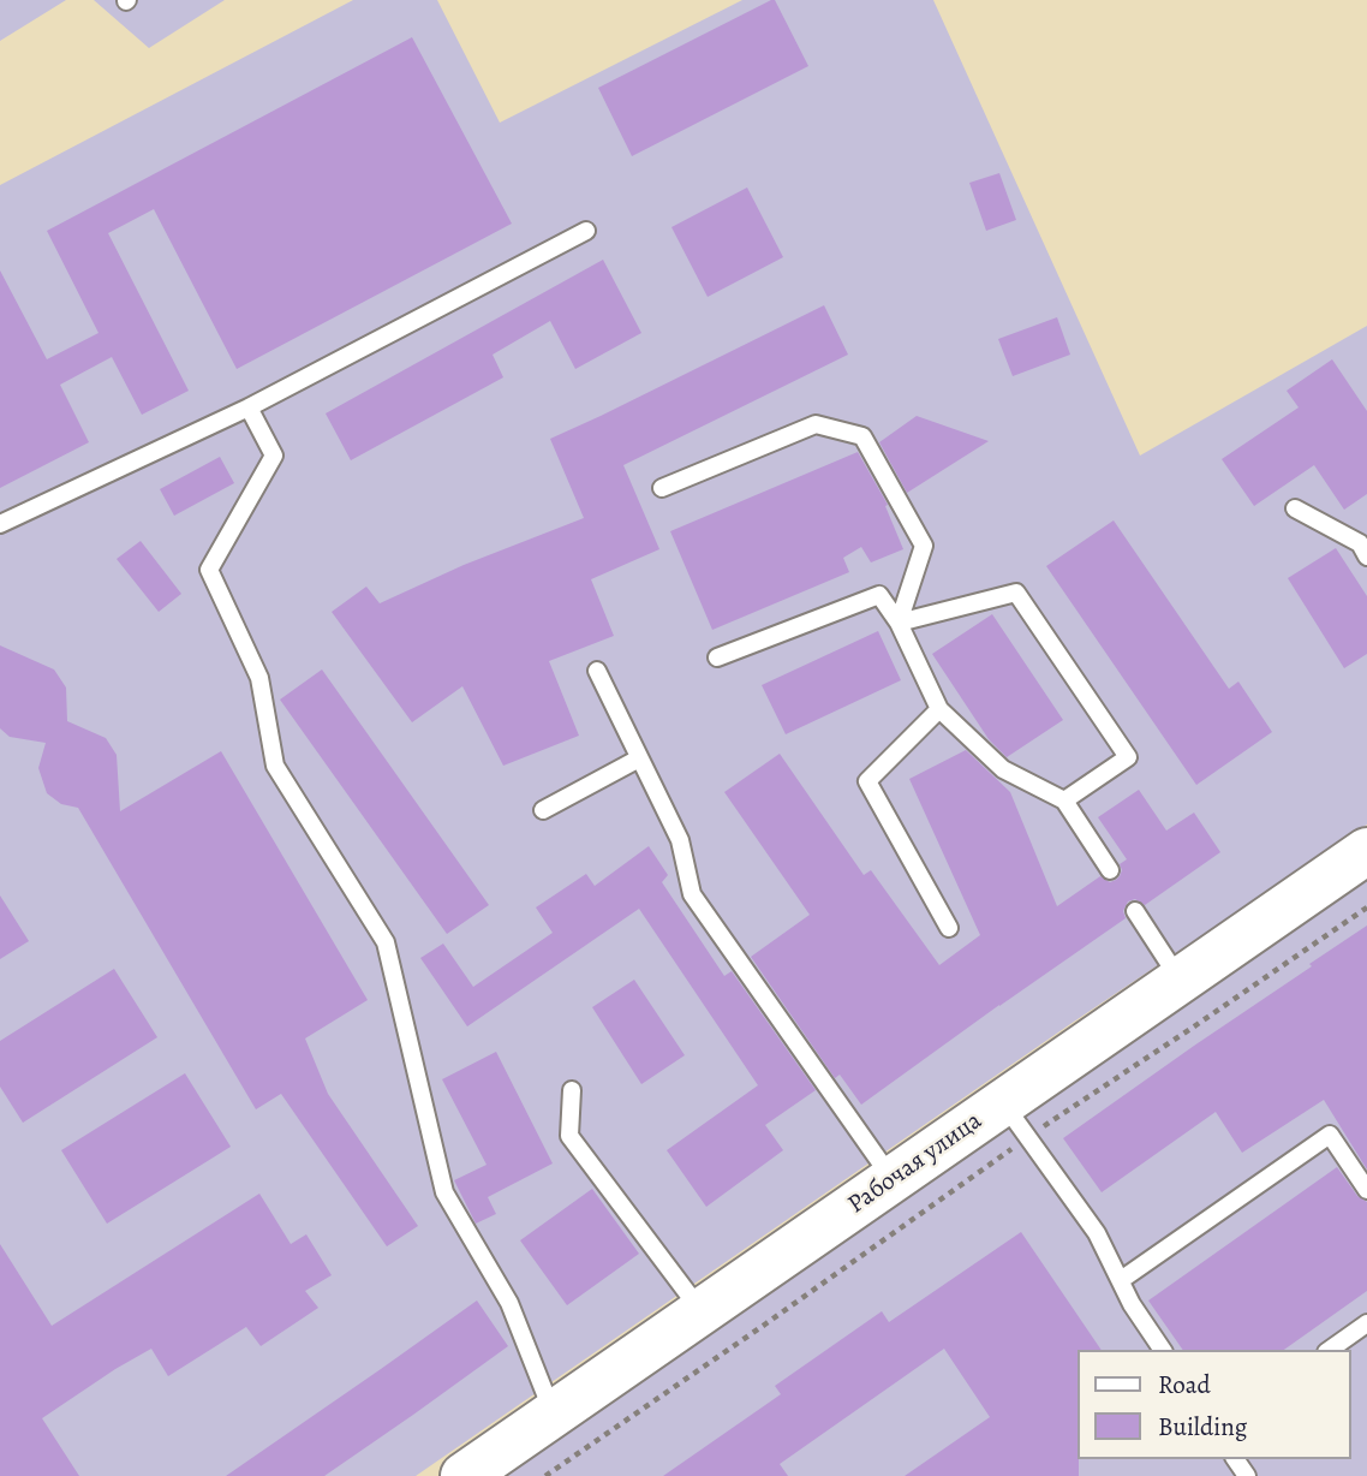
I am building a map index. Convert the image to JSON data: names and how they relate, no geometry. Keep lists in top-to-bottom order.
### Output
{
  "streets": {
    "street": ["Рабочая улица"]
  },
  "legend": ["Road", "Building"]
}
